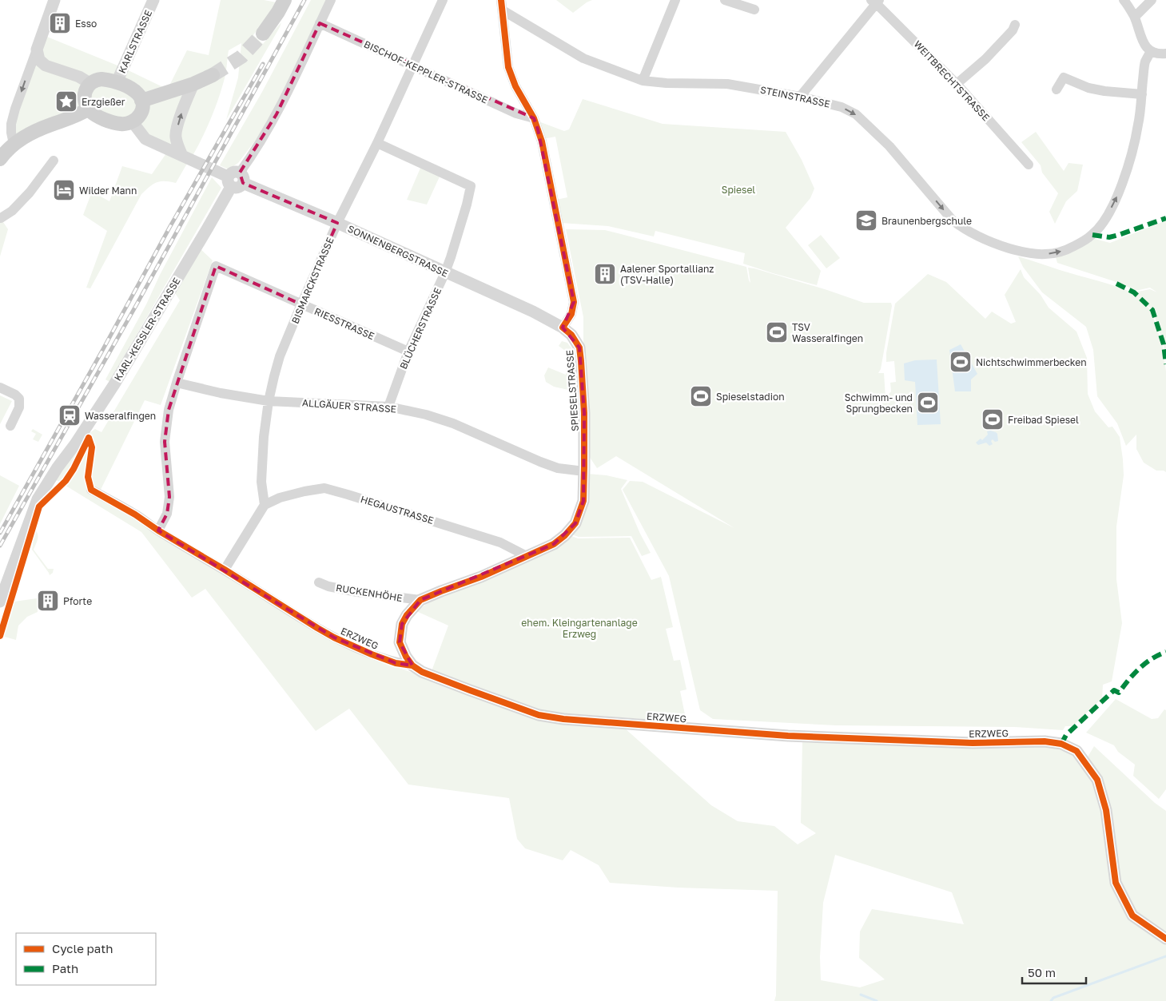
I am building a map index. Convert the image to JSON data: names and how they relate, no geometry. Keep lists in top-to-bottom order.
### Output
{
  "streets": {
    "street": [
      "KARLSTRASSE",
      "BISCHOF-KEPPLER-STRASSE",
      "WEITBRECHTSTRASSE",
      "STEINSTRASSE",
      "SONNENBERGSTRASSE",
      "BISMARCKSTRASSE",
      "RIESSTRASSE",
      "BLÜCHERSTRASSE",
      "KARL-KESSLER-STRASSE",
      "SPIESELSTRASSE",
      "ALLGÄUER STRASSE",
      "HEGAUSTRASSE",
      "RUCKENHÖHE",
      "ERZWEG"
    ]
  },
  "crossings": [
    ["BISCHOF-KEPPLER-STRASSE", "BISMARCKSTRASSE"],
    ["SONNENBERGSTRASSE", "BISMARCKSTRASSE"],
    ["SONNENBERGSTRASSE", "BLÜCHERSTRASSE"],
    ["SONNENBERGSTRASSE", "SPIESELSTRASSE"],
    ["BISMARCKSTRASSE", "RIESSTRASSE"],
    ["BISMARCKSTRASSE", "BLÜCHERSTRASSE"],
    ["BISMARCKSTRASSE", "ALLGÄUER STRASSE"],
    ["BISMARCKSTRASSE", "HEGAUSTRASSE"],
    ["RIESSTRASSE", "BLÜCHERSTRASSE"],
    ["RIESSTRASSE", "ALLGÄUER STRASSE"],
    ["BLÜCHERSTRASSE", "ALLGÄUER STRASSE"],
    ["SPIESELSTRASSE", "ALLGÄUER STRASSE"],
    ["SPIESELSTRASSE", "HEGAUSTRASSE"],
    ["SPIESELSTRASSE", "RUCKENHÖHE"],
    ["SPIESELSTRASSE", "ERZWEG"]
  ],
  "parks": ["Spiesel", "ehem. Kleingartenanlage Erzweg"],
  "places": {
    "building": ["Esso", "Aalener Sportallianz (TSV-Halle)", "Pforte"],
    "place": ["Erzgießer"],
    "hotel": ["Wilder Mann"],
    "school or university": ["Braunenbergschule"],
    "sports": [
      "TSV Wasseralfingen",
      "Nichtschwimmerbecken",
      "Spieselstadion",
      "Schwimm- und Sprungbecken",
      "Freibad Spiesel"
    ],
    "station": ["Wasseralfingen"]
  },
  "legend": ["Cycle path", "Path"],
  "scale_bar": "50 m"
}
